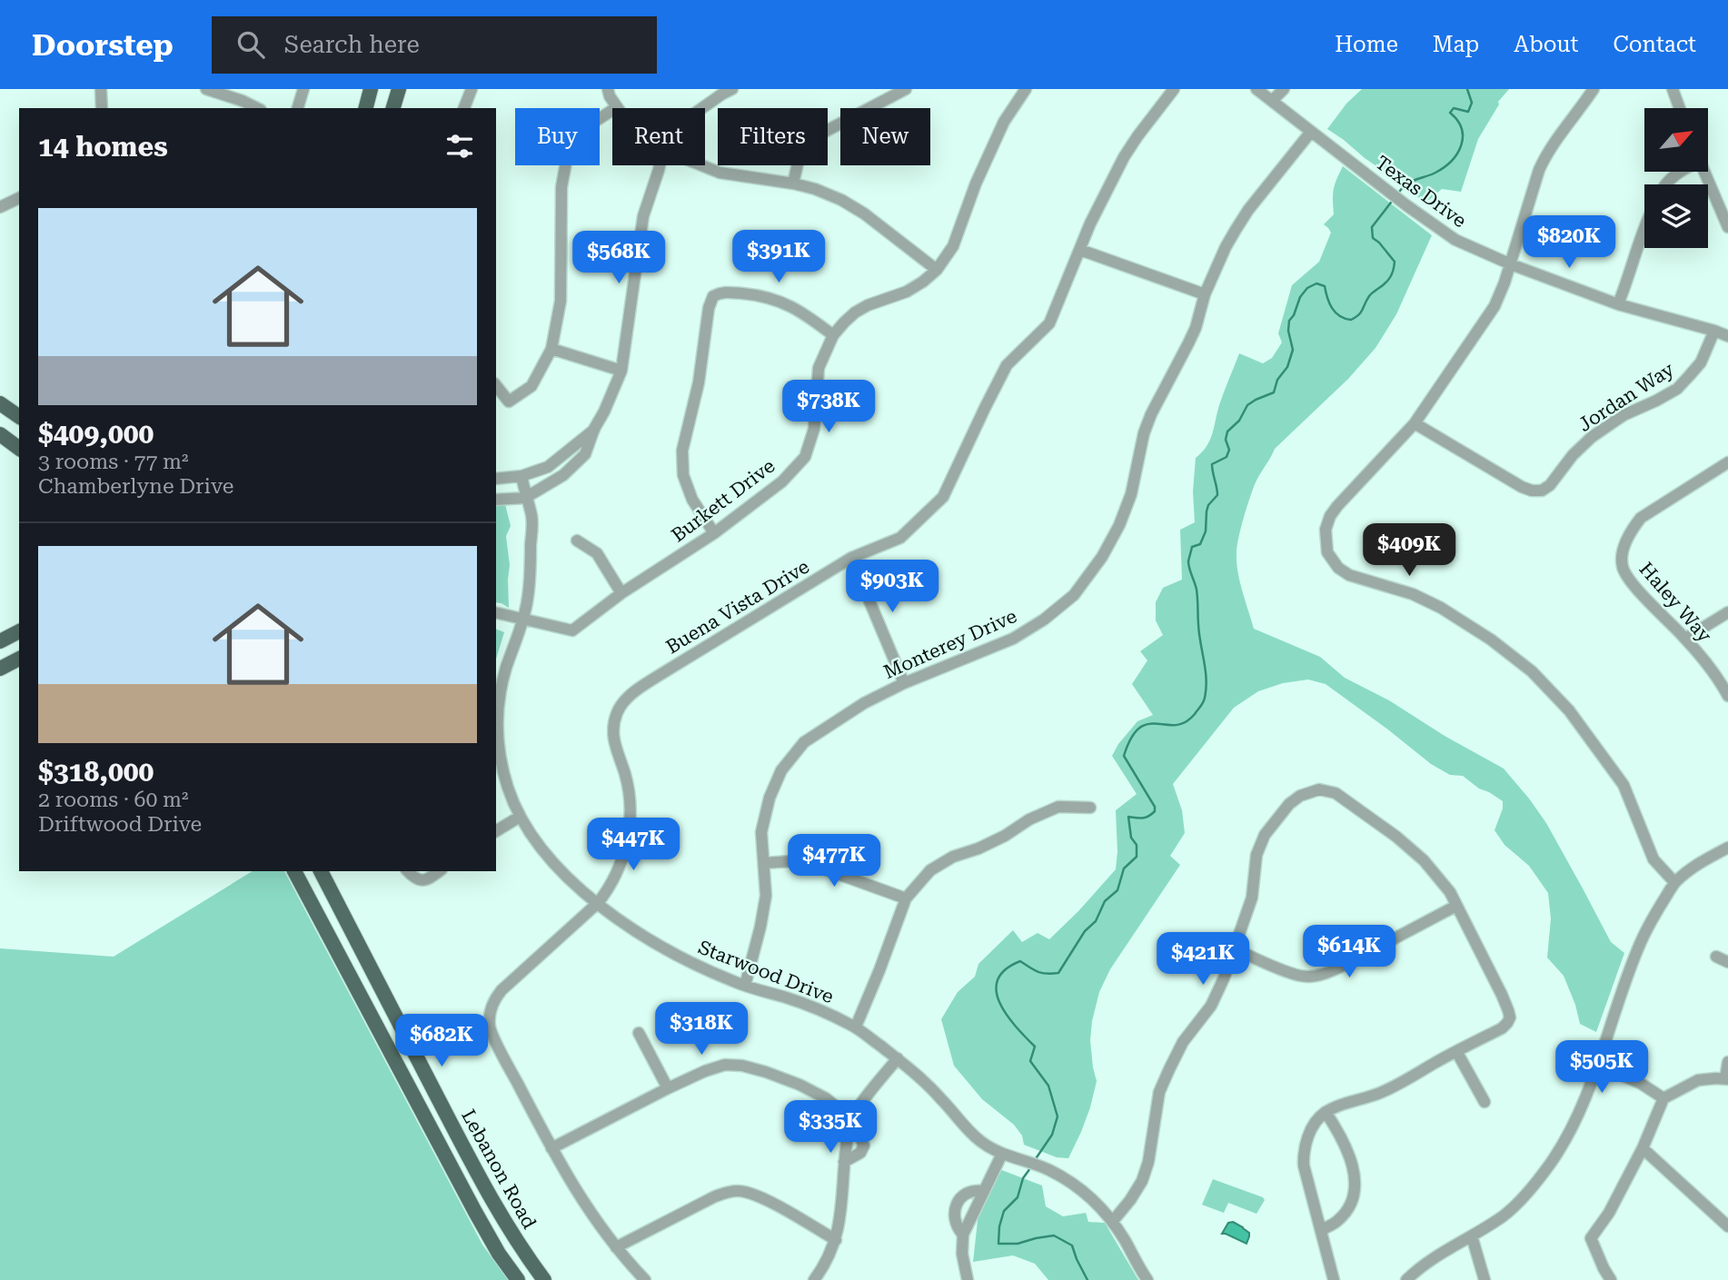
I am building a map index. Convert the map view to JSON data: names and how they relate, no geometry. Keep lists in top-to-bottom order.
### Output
{
  "streets": {
    "main road": ["Lebanon Road"],
    "street": [
      "Texas Drive",
      "Jordan Way",
      "Burkett Drive",
      "Haley Way",
      "Buena Vista Drive",
      "Monterey Drive",
      "Starwood Drive"
    ]
  },
  "crossings": [
    ["Texas Drive", "Jordan Way"],
    ["Texas Drive", "Monterey Drive"],
    ["Burkett Drive", "Starwood Drive"],
    ["Buena Vista Drive", "Starwood Drive"],
    ["Monterey Drive", "Starwood Drive"]
  ],
  "north": "top right",
  "page": {
    "header": "Doorstep",
    "search": "Search here",
    "nav": [
      "Home",
      "Map",
      "About",
      "Contact"
    ],
    "chip": [
      "Buy",
      "Rent",
      "Filters",
      "New"
    ],
    "heading": "14 homes",
    "list": [
      {
        "name": "$409,000",
        "note": "3 rooms · 77 m² · Chamberlyne Drive"
      },
      {
        "name": "$318,000",
        "note": "2 rooms · 60 m² · Driftwood Drive"
      }
    ],
    "price": [
      "$820K",
      "$391K",
      "$568K",
      "$738K",
      "$409K",
      "$903K",
      "$447K",
      "$477K",
      "$614K",
      "$421K",
      "$318K",
      "$682K",
      "$505K",
      "$335K"
    ]
  }
}
